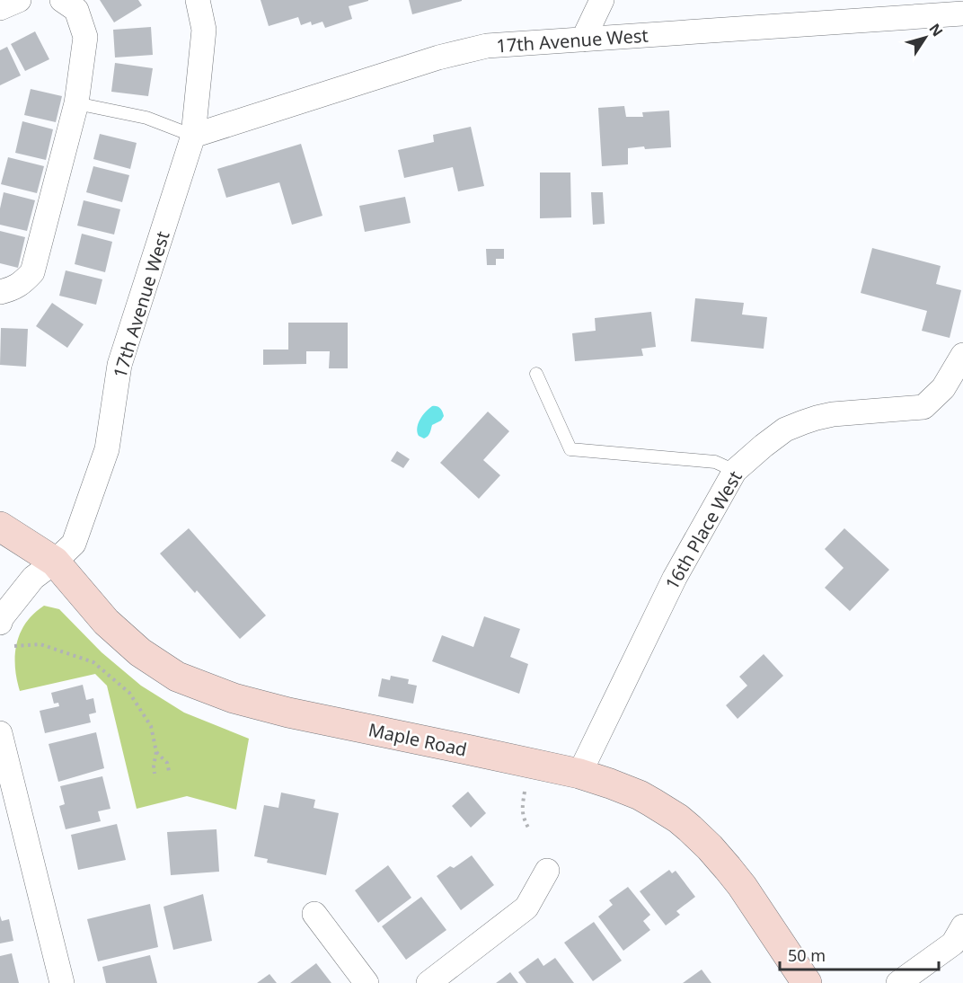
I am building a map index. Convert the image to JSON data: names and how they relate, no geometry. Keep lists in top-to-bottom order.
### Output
{
  "streets": {
    "street": ["17th Avenue West", "16th Place West", "Maple Road"]
  },
  "crossings": [
    ["17th Avenue West", "Maple Road"],
    ["16th Place West", "Maple Road"]
  ],
  "scale_bar": "50 m",
  "north": "top right"
}
